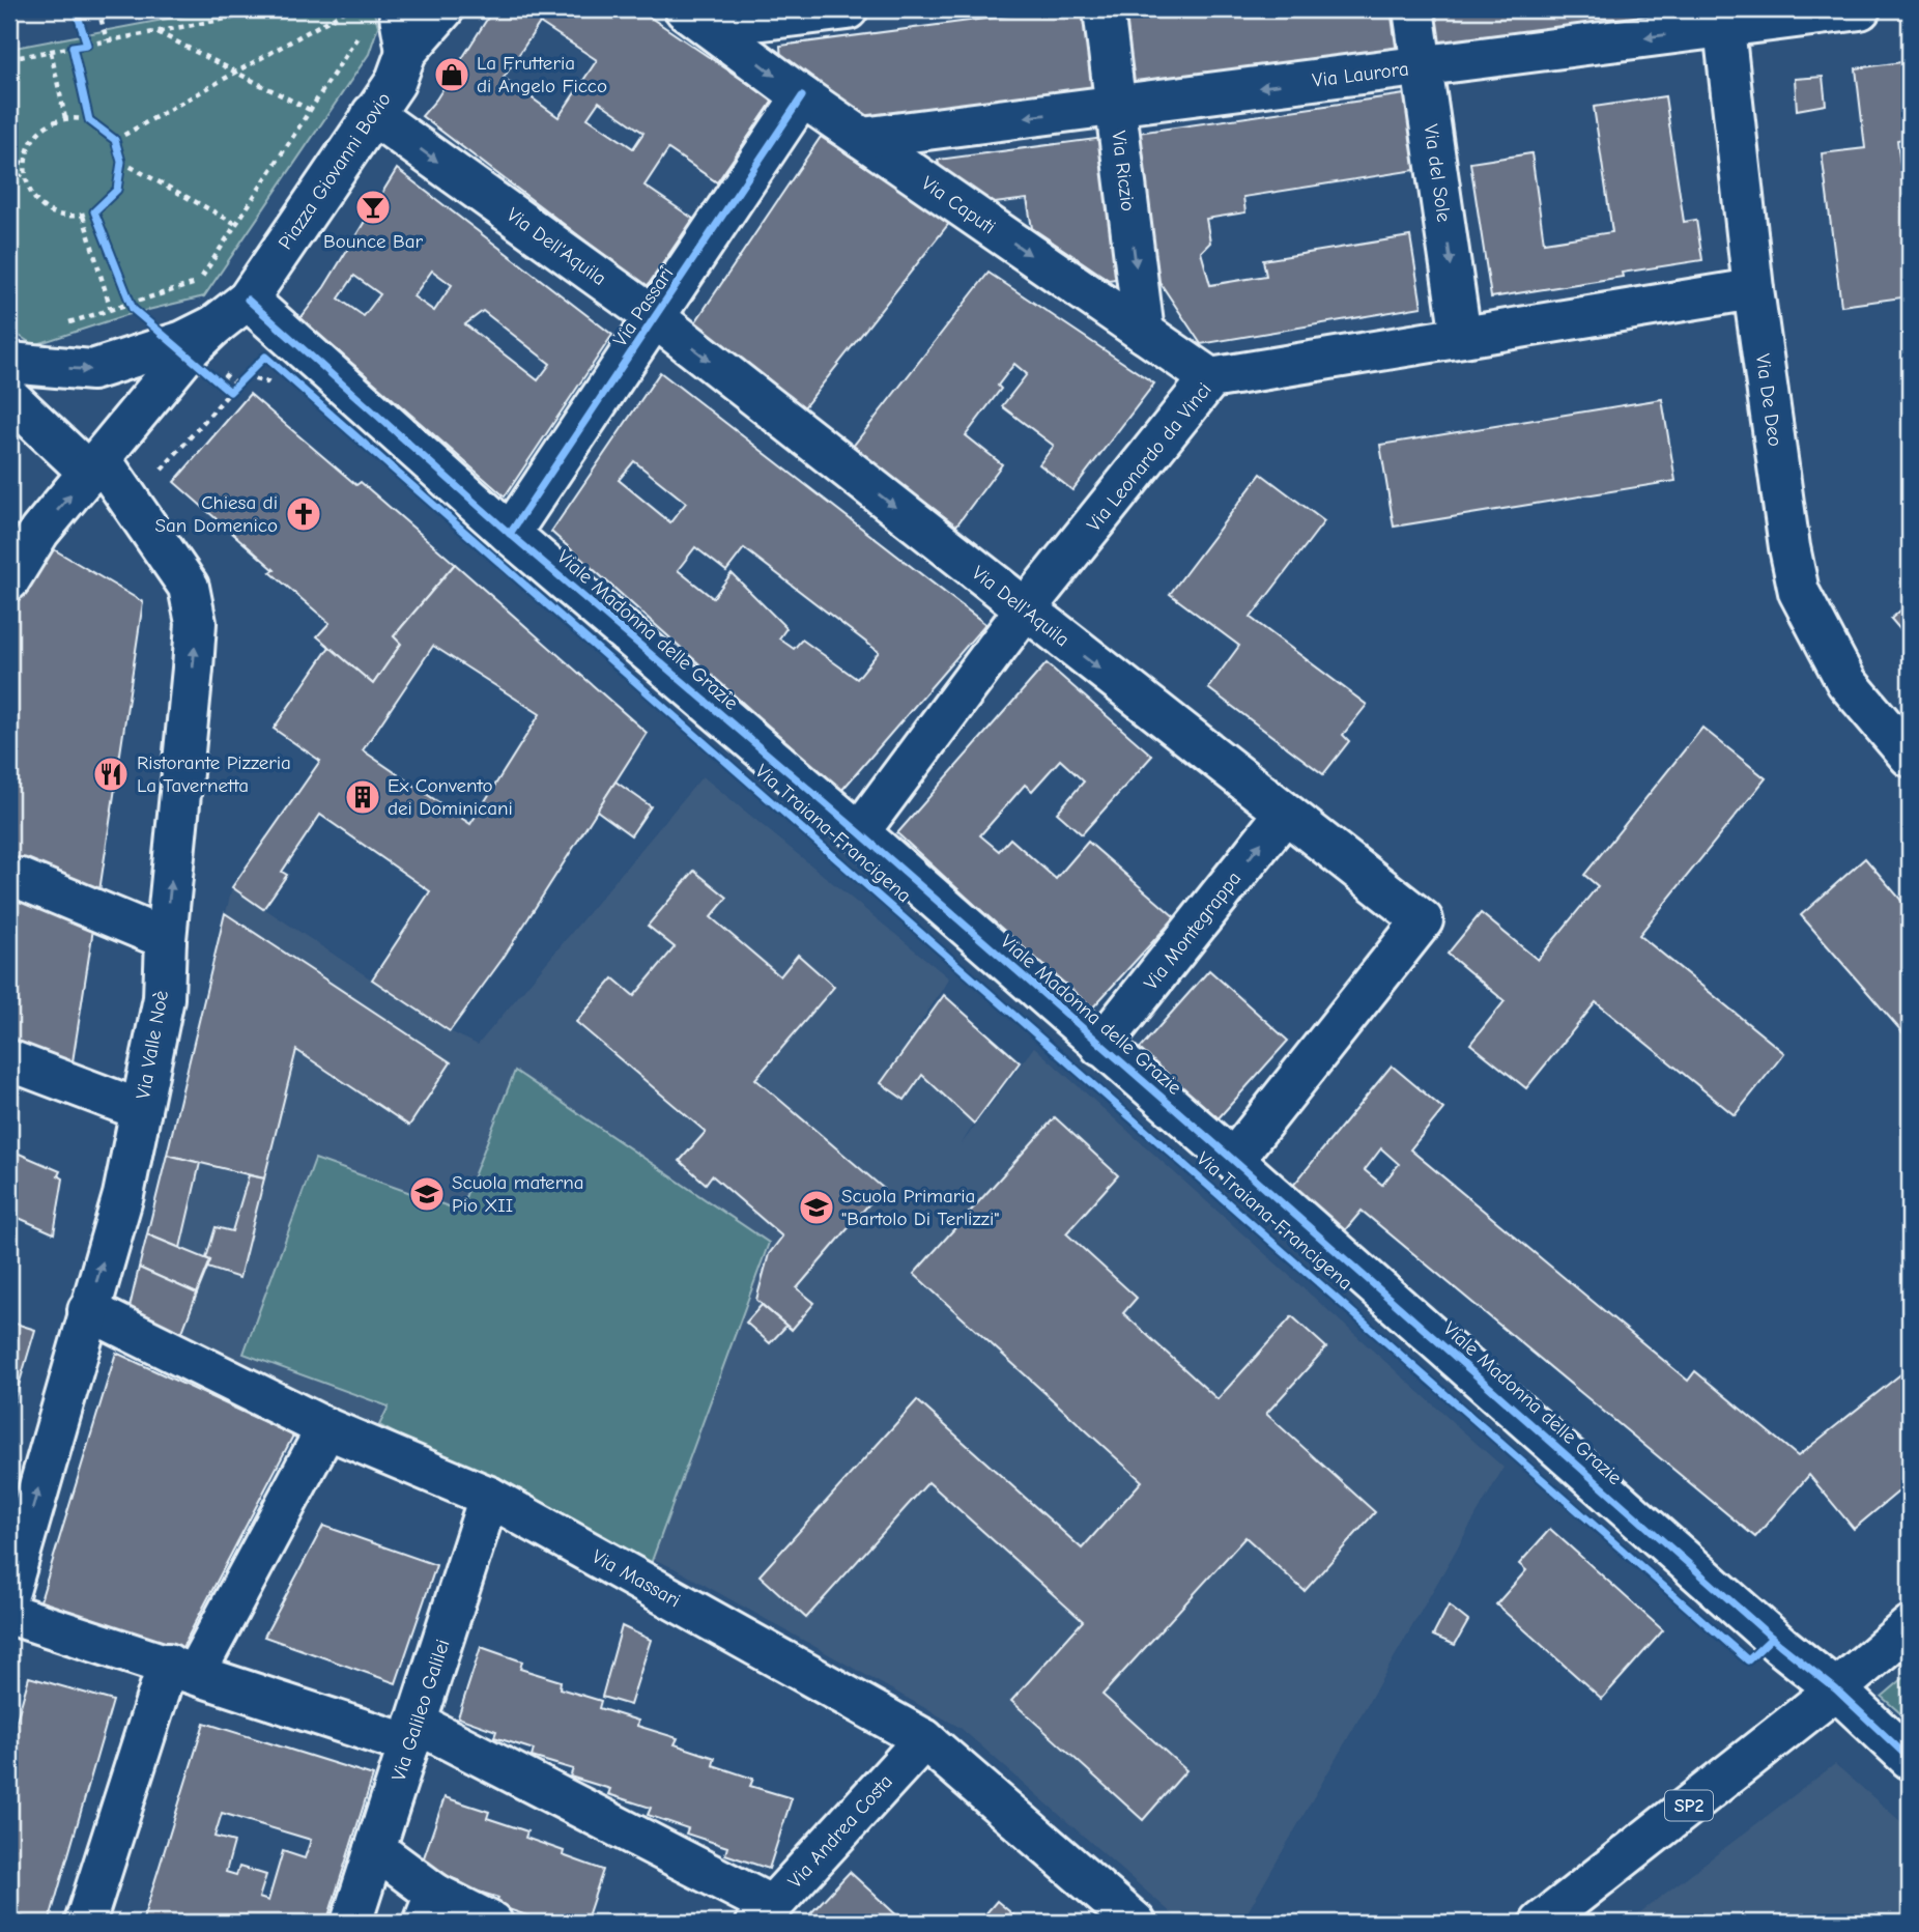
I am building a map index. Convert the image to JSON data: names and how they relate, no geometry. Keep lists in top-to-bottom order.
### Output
{
  "streets": {
    "street": [
      "Via Laurora",
      "Piazza Giovanni Bovio",
      "Via Riczio",
      "Via del Sole",
      "Via Caputi",
      "Via Dell'Aquila",
      "Via Passari",
      "Via De Deo",
      "Via Leonardo da Vinci",
      "Viale Madonna delle Grazie",
      "Via Montegrappa",
      "Via Valle Noè",
      "Via Massari",
      "Via Galileo Galilei",
      "SP2",
      "Via Andrea Costa"
    ],
    "cycle path": ["Via Traiana-Francigena"]
  },
  "crossings": [
    ["Via Laurora", "Via Riczio"],
    ["Via Laurora", "Via del Sole"],
    ["Via Laurora", "Via Caputi"],
    ["Via Laurora", "Via De Deo"],
    ["Piazza Giovanni Bovio", "Via Dell'Aquila"],
    ["Piazza Giovanni Bovio", "Viale Madonna delle Grazie"],
    ["Piazza Giovanni Bovio", "Via Valle Noè"],
    ["Via Riczio", "Via Caputi"],
    ["Via del Sole", "Via Leonardo da Vinci"],
    ["Via Caputi", "Via Passari"],
    ["Via Caputi", "Via Leonardo da Vinci"],
    ["Via Dell'Aquila", "Via Passari"],
    ["Via Dell'Aquila", "Via Leonardo da Vinci"],
    ["Via Dell'Aquila", "Viale Madonna delle Grazie"],
    ["Via Dell'Aquila", "Via Montegrappa"],
    ["Via Passari", "Viale Madonna delle Grazie"],
    ["Via De Deo", "Via Leonardo da Vinci"],
    ["Via Leonardo da Vinci", "Viale Madonna delle Grazie"],
    ["Viale Madonna delle Grazie", "Via Montegrappa"],
    ["Viale Madonna delle Grazie", "SP2"],
    ["Via Valle Noè", "Via Massari"],
    ["Via Massari", "Via Galileo Galilei"],
    ["Via Massari", "Via Andrea Costa"]
  ],
  "one_way": [
    "Via Laurora",
    "Via Riczio",
    "Via del Sole",
    "Via Caputi",
    "Via Dell'Aquila",
    "Via Montegrappa",
    "Via Valle Noè"
  ],
  "places": {
    "shop": ["La Frutteria di Angelo Ficco"],
    "bar": ["Bounce Bar"],
    "church": ["Chiesa di San Domenico"],
    "restaurant": ["Ristorante Pizzeria La Tavernetta"],
    "building": ["Ex Convento dei Dominicani"],
    "school or university": ["Scuola materna Pio XII", "Scuola Primaria \"Bartolo Di Terlizzi\""]
  }
}
